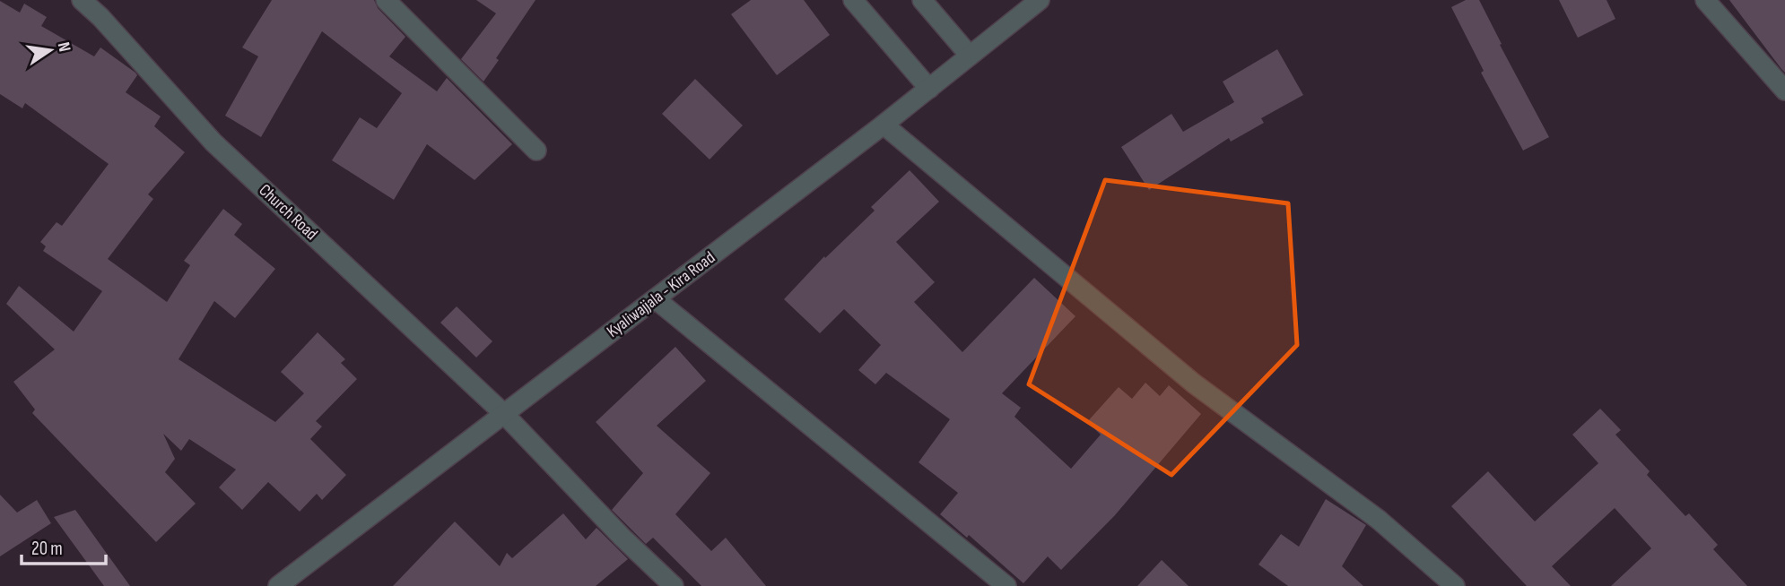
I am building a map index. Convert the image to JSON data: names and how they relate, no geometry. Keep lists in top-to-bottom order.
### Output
{
  "streets": {
    "street": ["Church Road", "Kyaliwajjala - Kira Road"]
  },
  "crossings": [
    ["Church Road", "Kyaliwajjala - Kira Road"]
  ],
  "scale_bar": "20 m",
  "north": "right"
}
